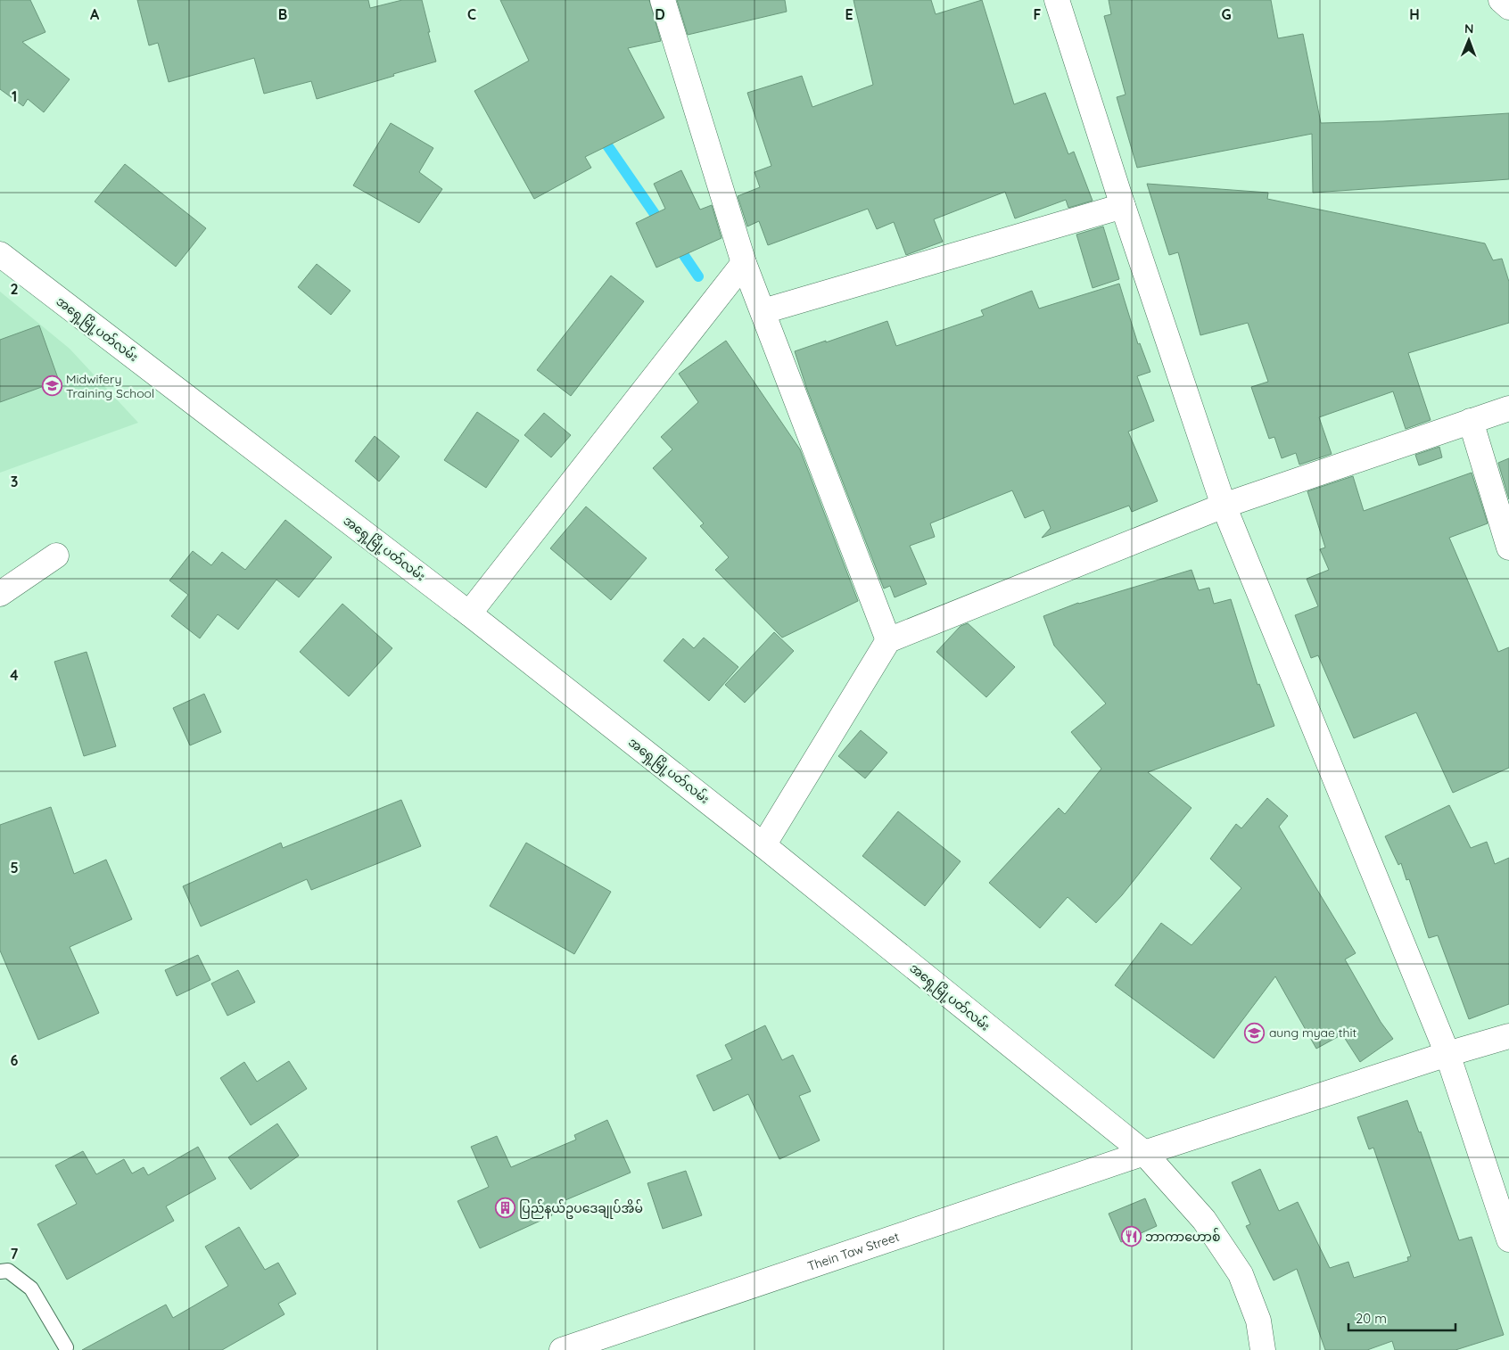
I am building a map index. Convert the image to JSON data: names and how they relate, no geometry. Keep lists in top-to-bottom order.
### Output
{
  "streets": {
    "street": ["အရှေ့မြို့ပတ်လမ်း", "Thein Taw Street"]
  },
  "crossings": [
    ["အရှေ့မြို့ပတ်လမ်း", "Thein Taw Street"]
  ],
  "places": {
    "school or university": ["Midwifery Training School", "aung myae thit"],
    "building": ["ပြည်နယ်ဥပဒေချုပ်အိမ်"],
    "restaurant": ["ဘာကာဟောစ်"]
  },
  "scale_bar": "20 m",
  "north": "top",
  "grid": {
    "columns": [
      "A",
      "B",
      "C",
      "D",
      "E",
      "F",
      "G",
      "H"
    ],
    "rows": [
      "1",
      "2",
      "3",
      "4",
      "5",
      "6",
      "7"
    ]
  }
}
